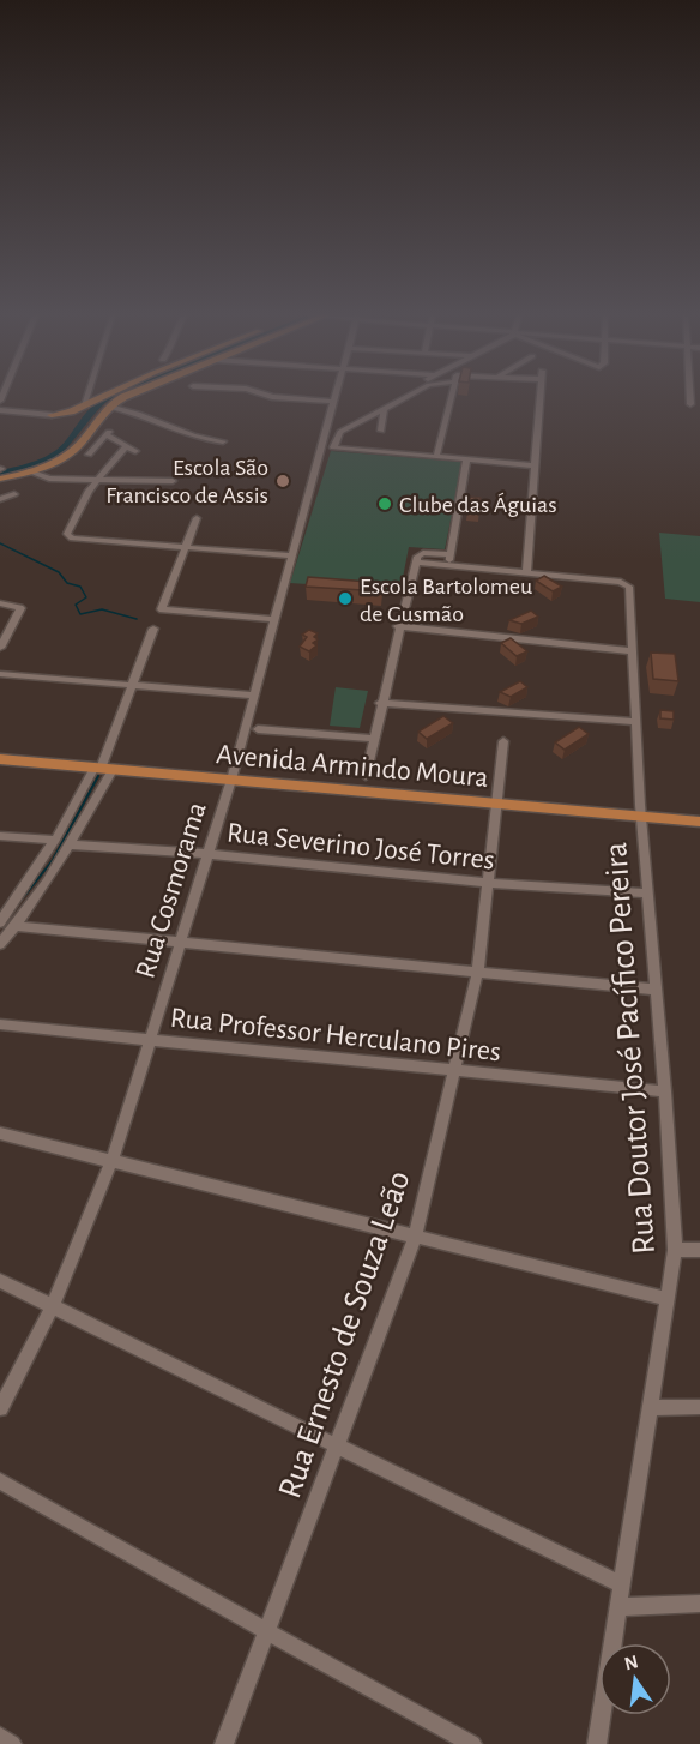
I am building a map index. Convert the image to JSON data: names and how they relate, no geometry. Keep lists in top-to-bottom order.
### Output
{
  "streets": {
    "main road": ["Avenida Armindo Moura"],
    "street": [
      "Rua Severino José Torres",
      "Rua Cosmorama",
      "Rua Professor Herculano Pires",
      "Rua Doutor José Pacífico Pereira",
      "Rua Ernesto de Souza Leão"
    ]
  },
  "crossings": [
    ["Avenida Armindo Moura", "Rua Cosmorama"],
    ["Avenida Armindo Moura", "Rua Doutor José Pacífico Pereira"],
    ["Avenida Armindo Moura", "Rua Ernesto de Souza Leão"],
    ["Rua Severino José Torres", "Rua Cosmorama"],
    ["Rua Severino José Torres", "Rua Doutor José Pacífico Pereira"],
    ["Rua Severino José Torres", "Rua Ernesto de Souza Leão"],
    ["Rua Cosmorama", "Rua Professor Herculano Pires"],
    ["Rua Professor Herculano Pires", "Rua Doutor José Pacífico Pereira"],
    ["Rua Professor Herculano Pires", "Rua Ernesto de Souza Leão"]
  ],
  "places": ["Escola São Francisco de Assis", "Clube das Águias", "Escola Bartolomeu de Gusmão"],
  "north": "top"
}
